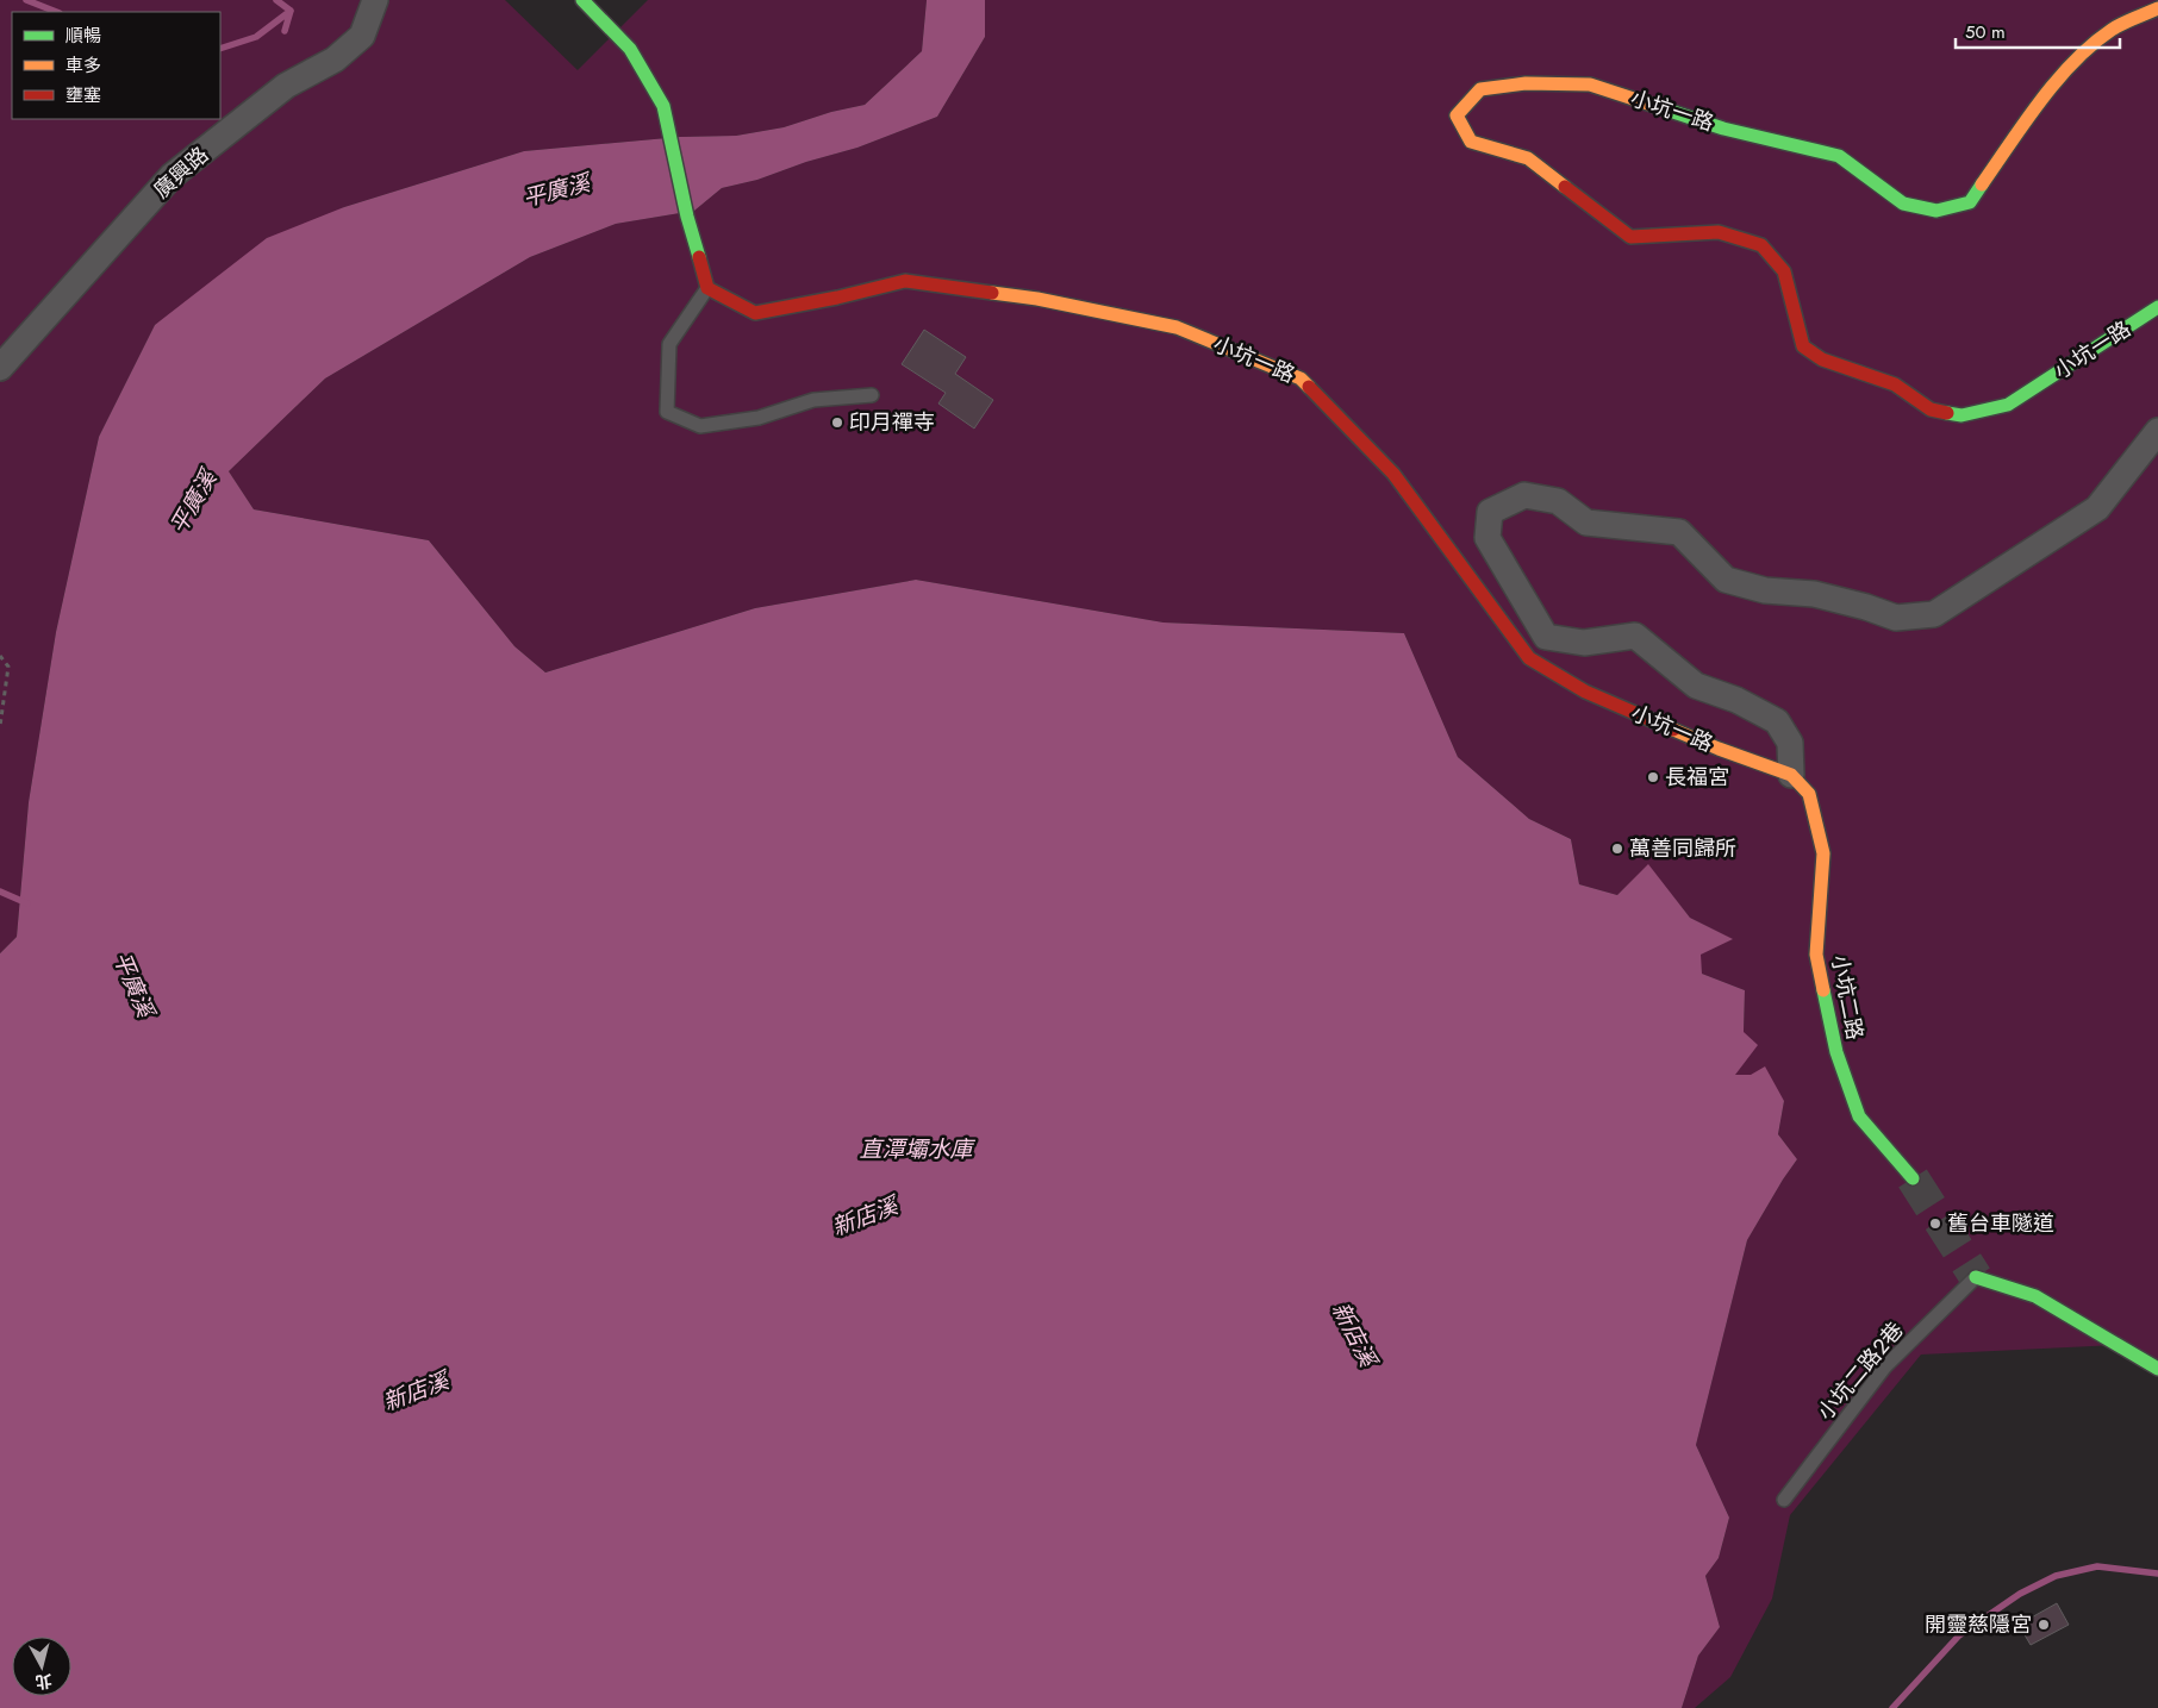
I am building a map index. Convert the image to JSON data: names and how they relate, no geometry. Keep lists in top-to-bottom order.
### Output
{
  "streets": {
    "street": ["小坑一路", "廣興路", "小坑二路"],
    "lane": ["小坑二路2巷"]
  },
  "crossings": [
    ["小坑一路", "小坑二路"]
  ],
  "water": ["平廣溪", "直潭壩水庫", "新店溪"],
  "places": [
    "印月禪寺",
    "長福宮",
    "萬善同歸所",
    "舊台車隧道",
    "開靈慈隱宮"
  ],
  "legend": ["順暢", "車多", "壅塞"],
  "scale_bar": "50 m",
  "north": "bottom"
}
